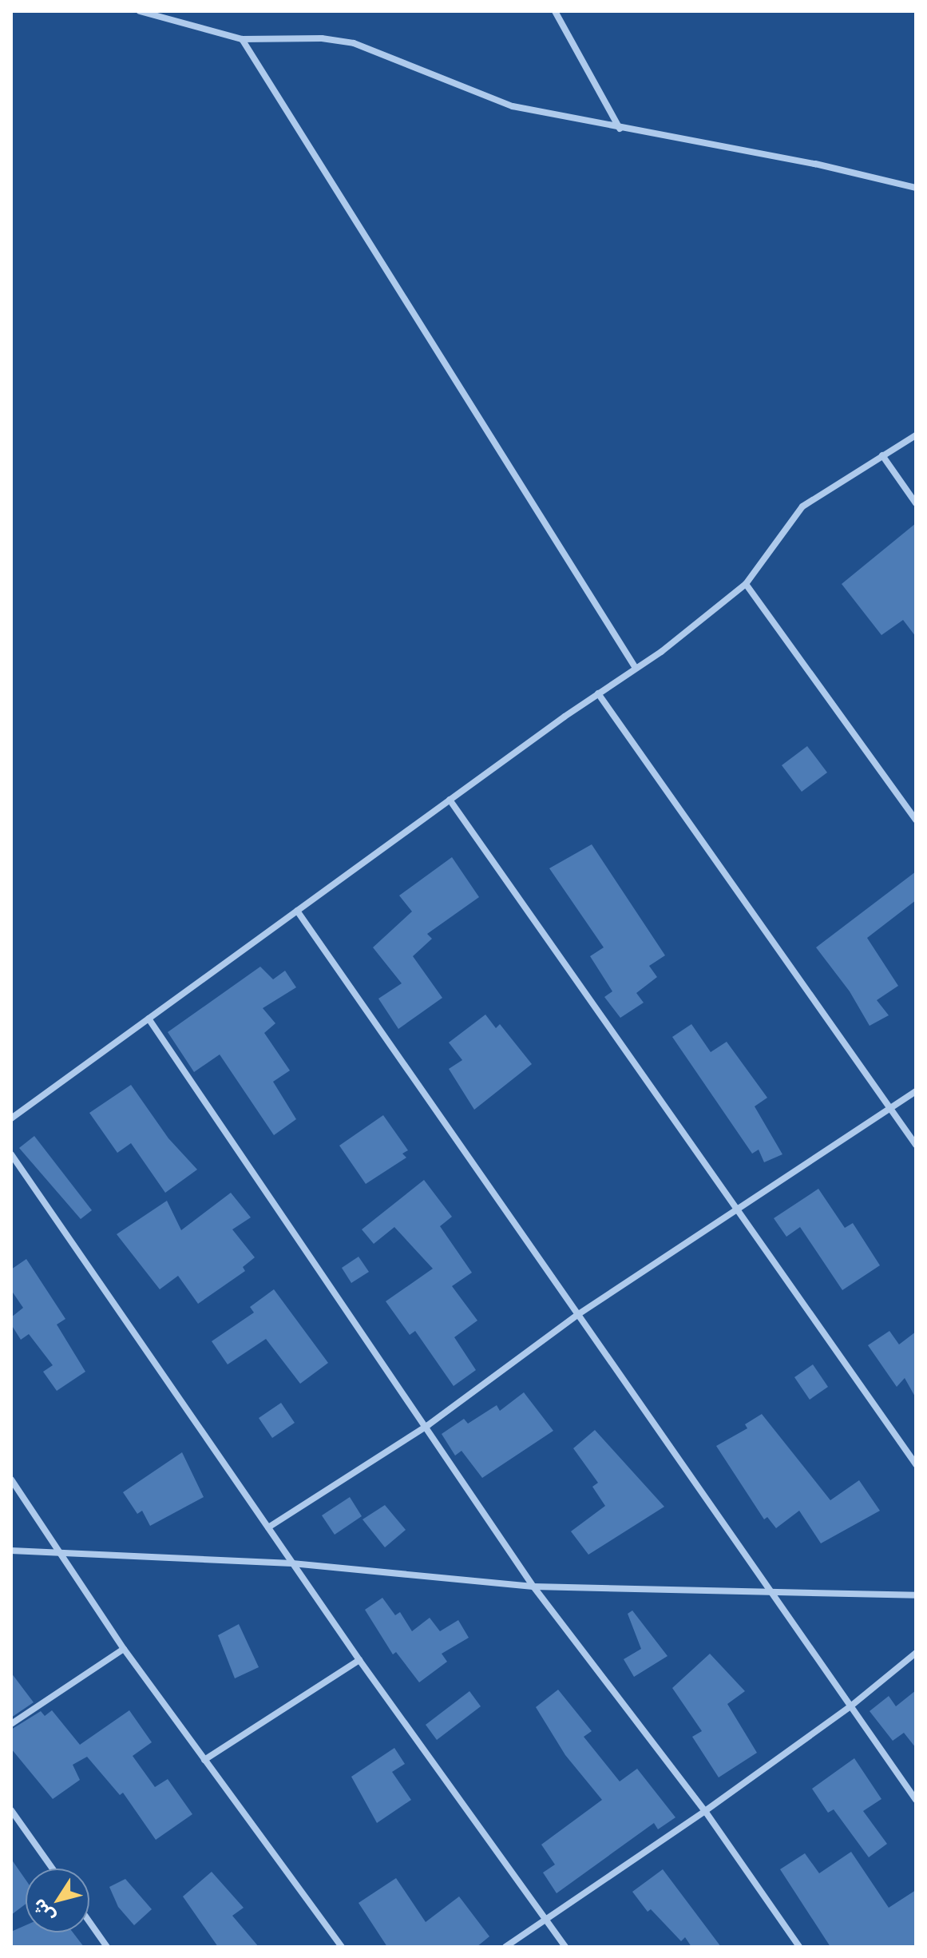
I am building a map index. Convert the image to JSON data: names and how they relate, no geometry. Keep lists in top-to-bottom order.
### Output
{
  "north": "bottom left"
}
